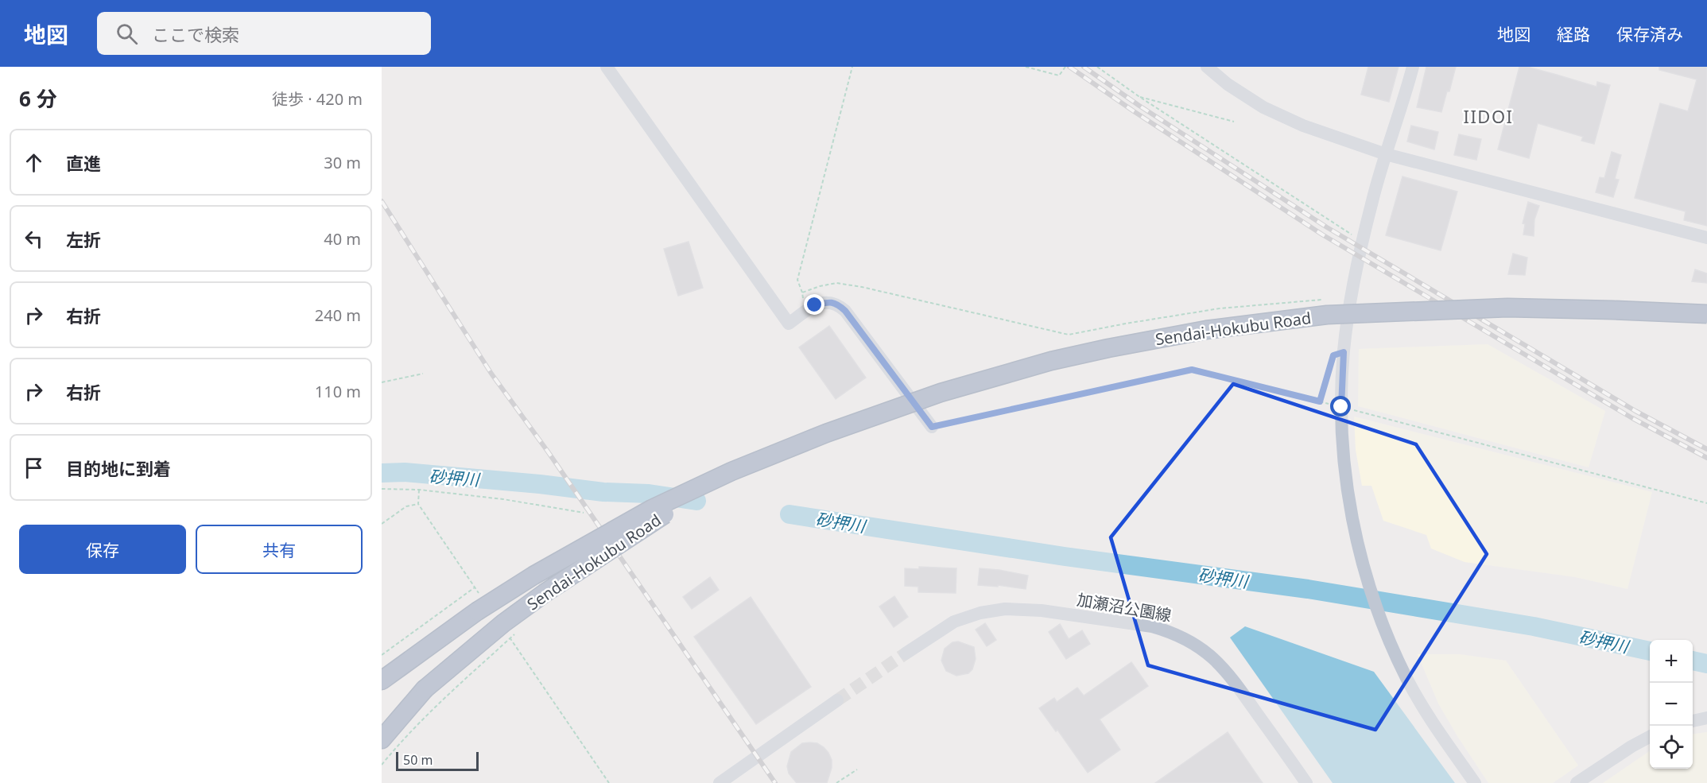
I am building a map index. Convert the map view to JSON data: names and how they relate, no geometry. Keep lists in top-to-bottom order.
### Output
{
  "streets": {
    "highway": ["Sendai-Hokubu Road"],
    "street": ["加瀬沼公園線"]
  },
  "districts": ["IIDOI"],
  "water": ["砂押川"],
  "scale_bar": "50 m",
  "page": {
    "header": "地図",
    "search": "ここで検索",
    "nav": ["地図", "経路", "保存済み"],
    "heading": ["6 分", "徒歩 · 420 m"],
    "list": [
      ["直進", "30 m"],
      ["左折", "40 m"],
      ["右折", "240 m"],
      ["右折", "110 m"],
      "目的地に到着"
    ],
    "buttons": ["保存", "共有"],
    "map_buttons": ["+", "−"],
    "scale": "50 m"
  }
}
